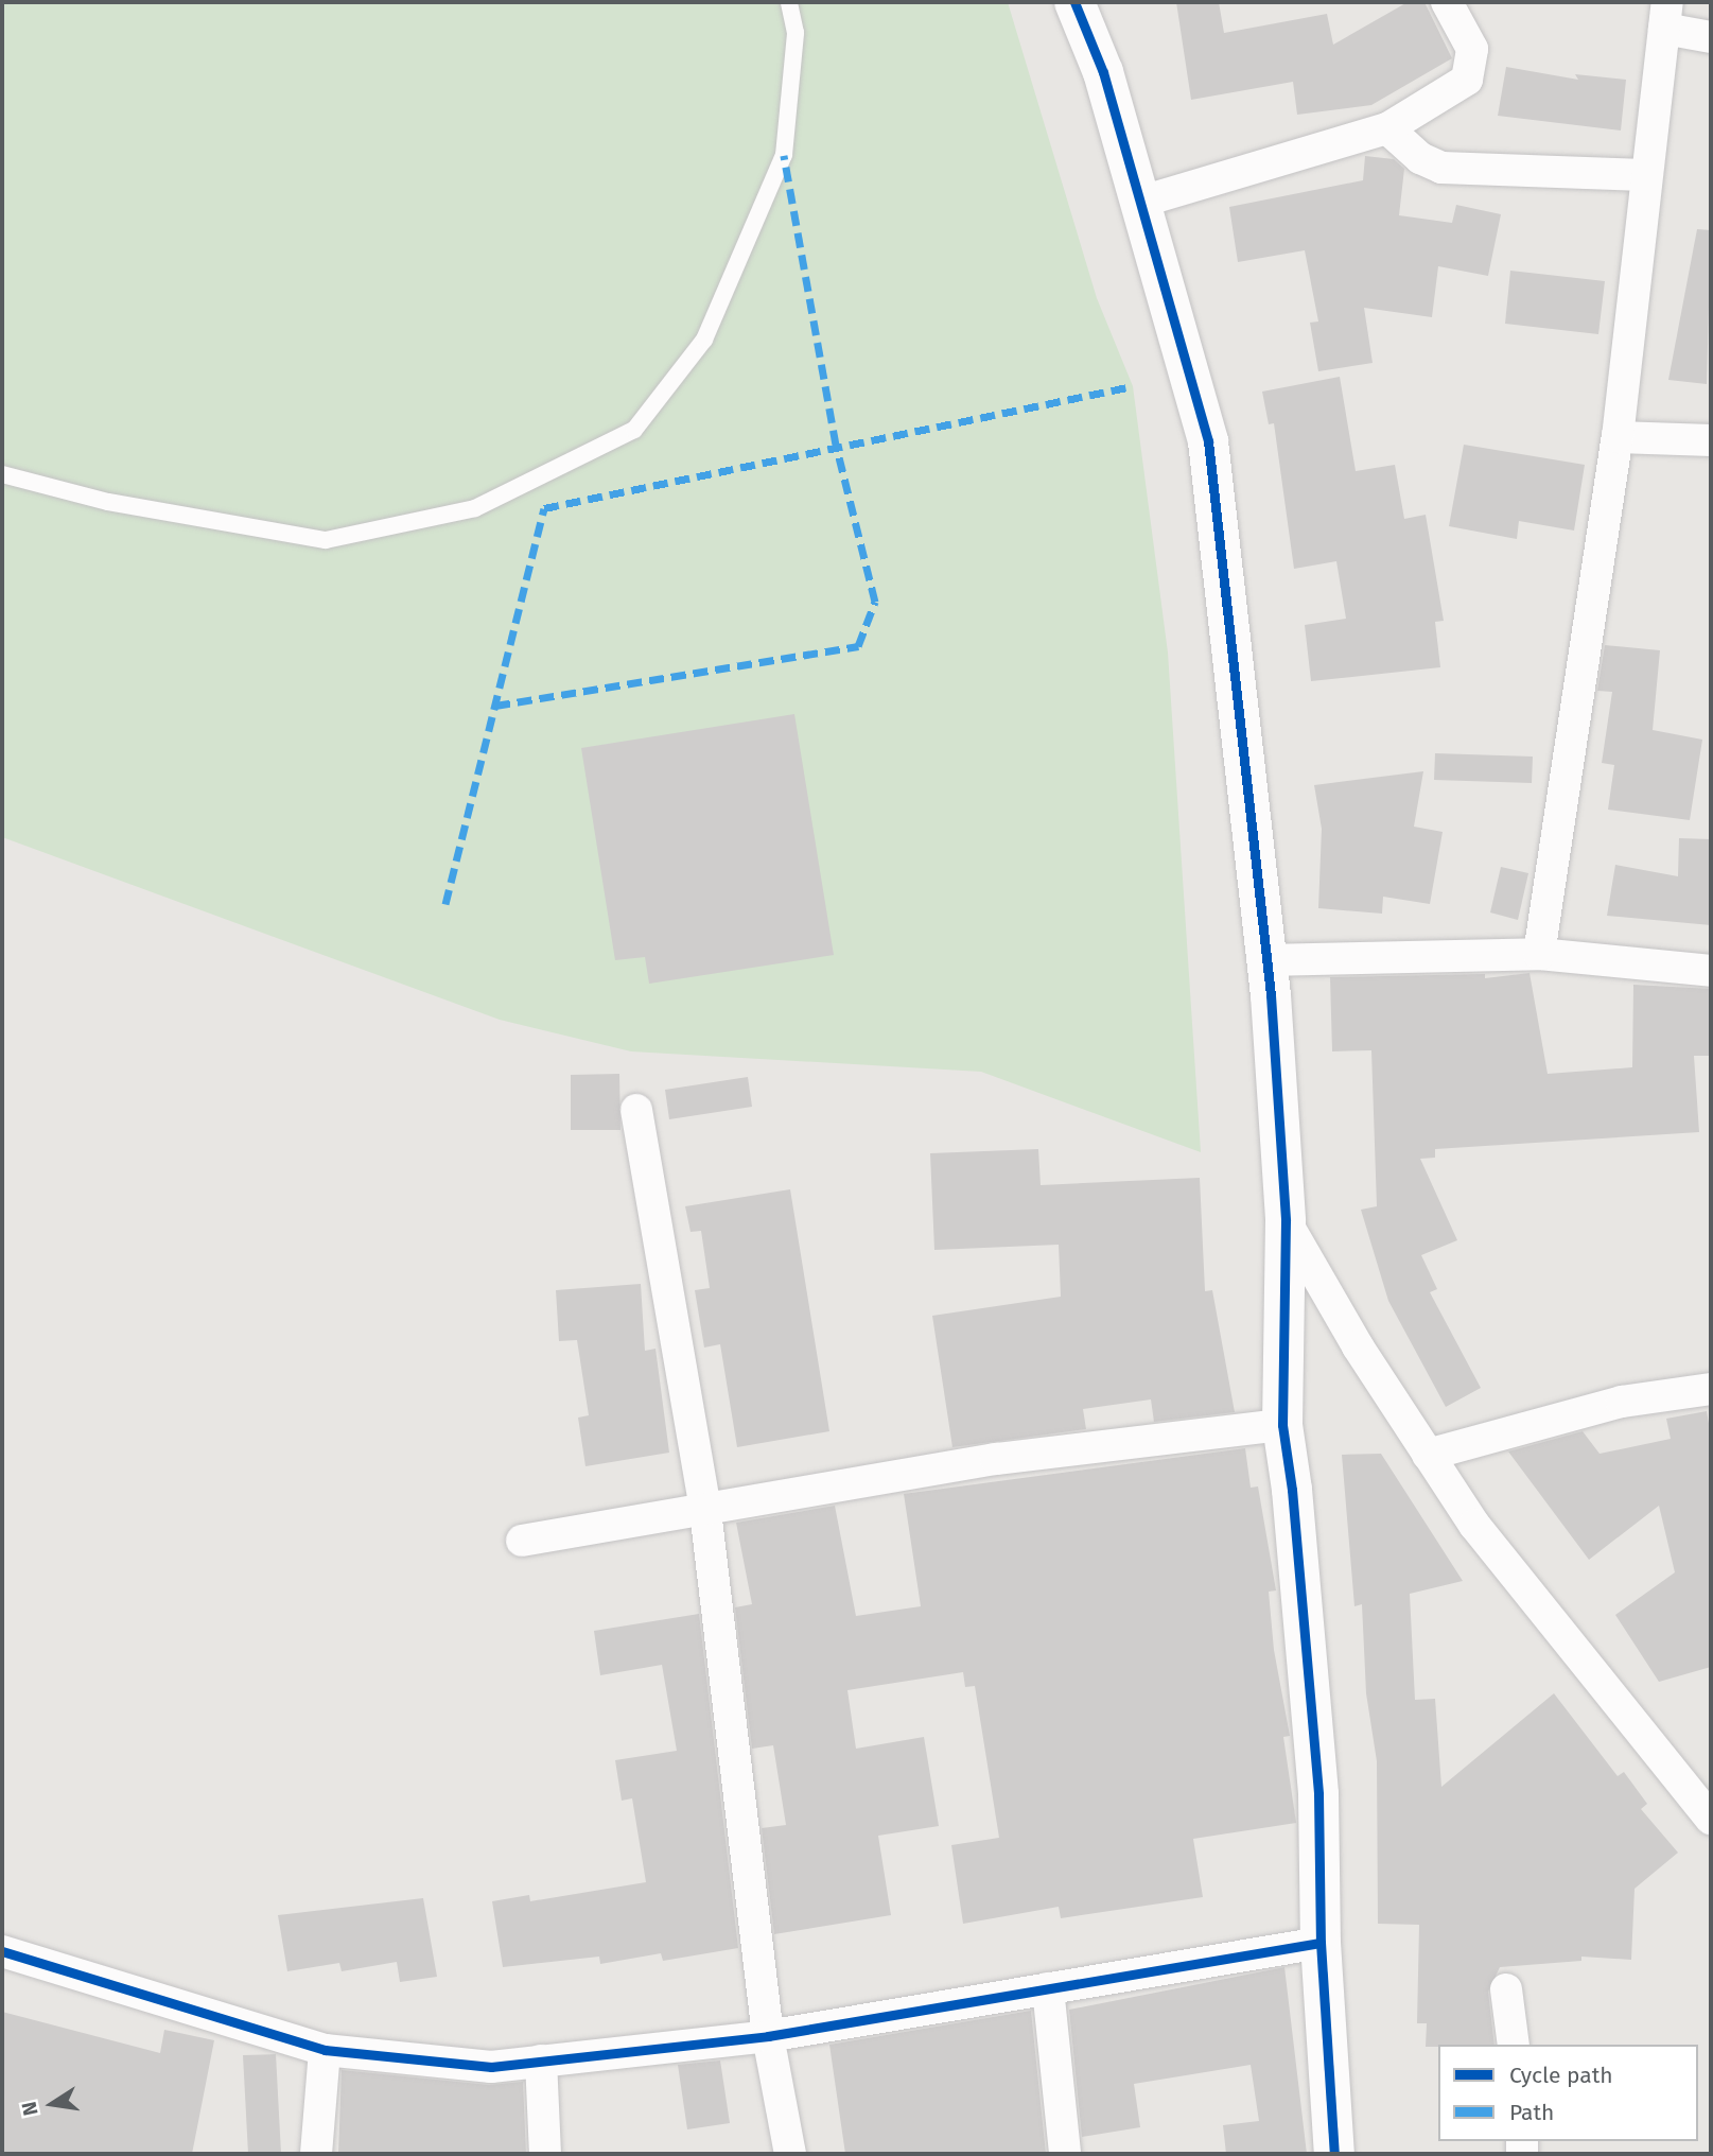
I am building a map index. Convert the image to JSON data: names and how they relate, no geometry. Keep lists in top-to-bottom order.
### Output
{
  "legend": ["Cycle path", "Path"],
  "north": "left"
}
